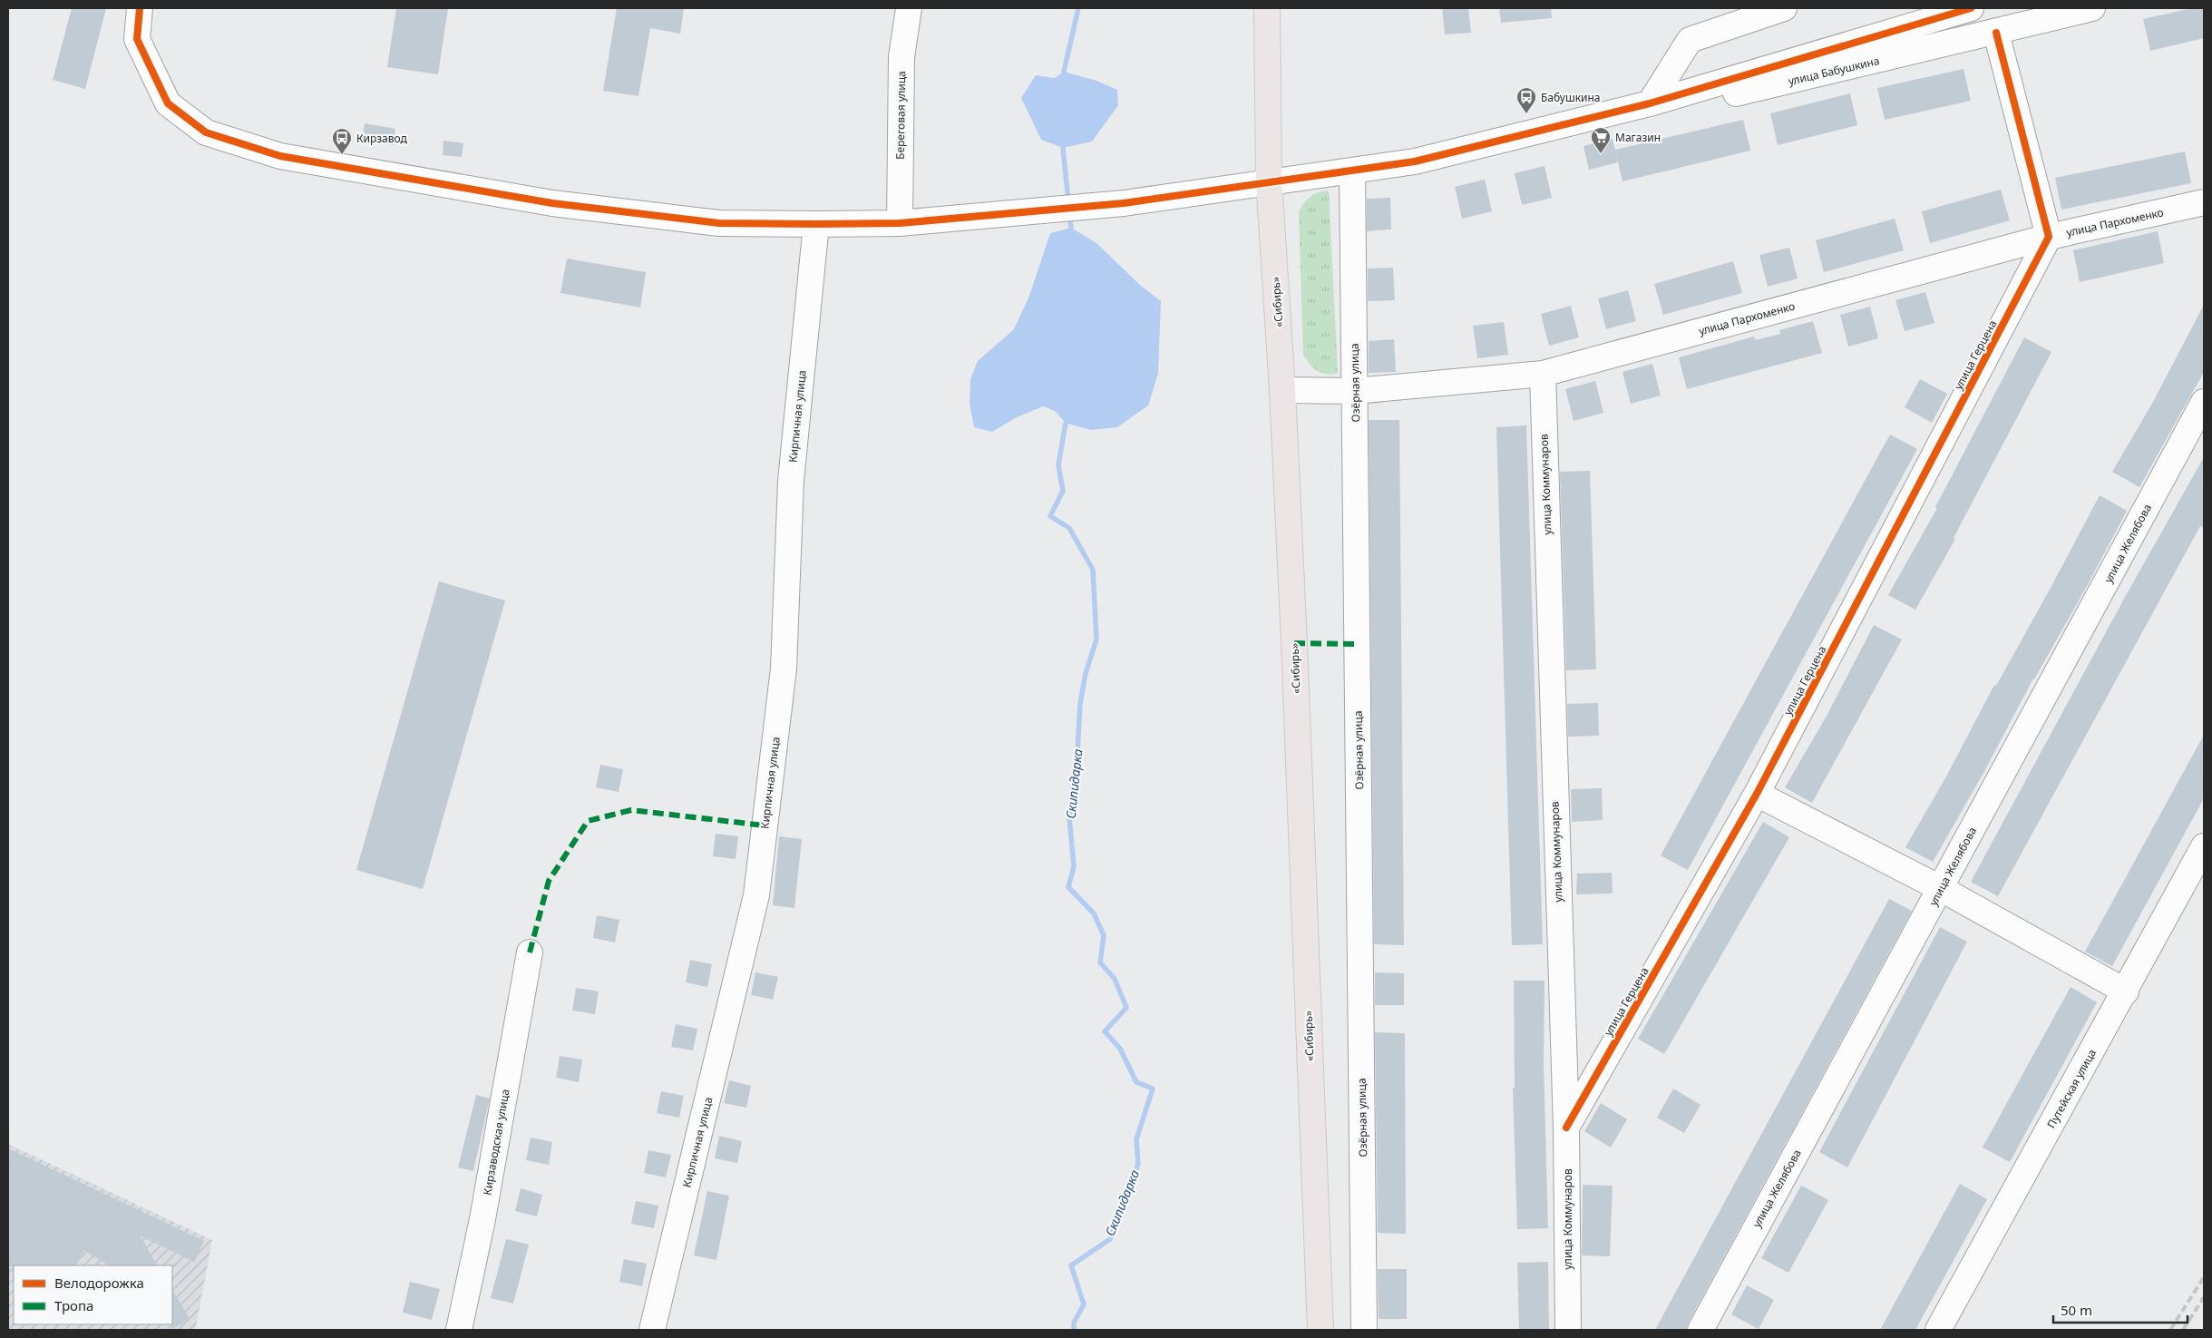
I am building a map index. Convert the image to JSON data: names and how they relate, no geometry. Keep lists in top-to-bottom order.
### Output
{
  "streets": {
    "main road": ["«Сибирь»"],
    "street": [
      "улица Бабушкина",
      "Береговая улица",
      "улица Пархоменко",
      "улица Герцена",
      "Озёрная улица",
      "Кирпичная улица",
      "улица Коммунаров",
      "улица Желябова",
      "Путейская улица",
      "Кирзаводская улица"
    ]
  },
  "crossings": [
    ["улица Пархоменко", "«Сибирь»"],
    ["улица Пархоменко", "улица Герцена"],
    ["улица Пархоменко", "Озёрная улица"],
    ["улица Пархоменко", "улица Коммунаров"],
    ["улица Герцена", "улица Коммунаров"]
  ],
  "water": ["Скипидарка"],
  "places": {
    "bus stop": ["Бабушкина", "Кирзавод"],
    "supermarket": ["Магазин"]
  },
  "legend": ["Велодорожка", "Тропа"],
  "scale_bar": "50 m"
}
